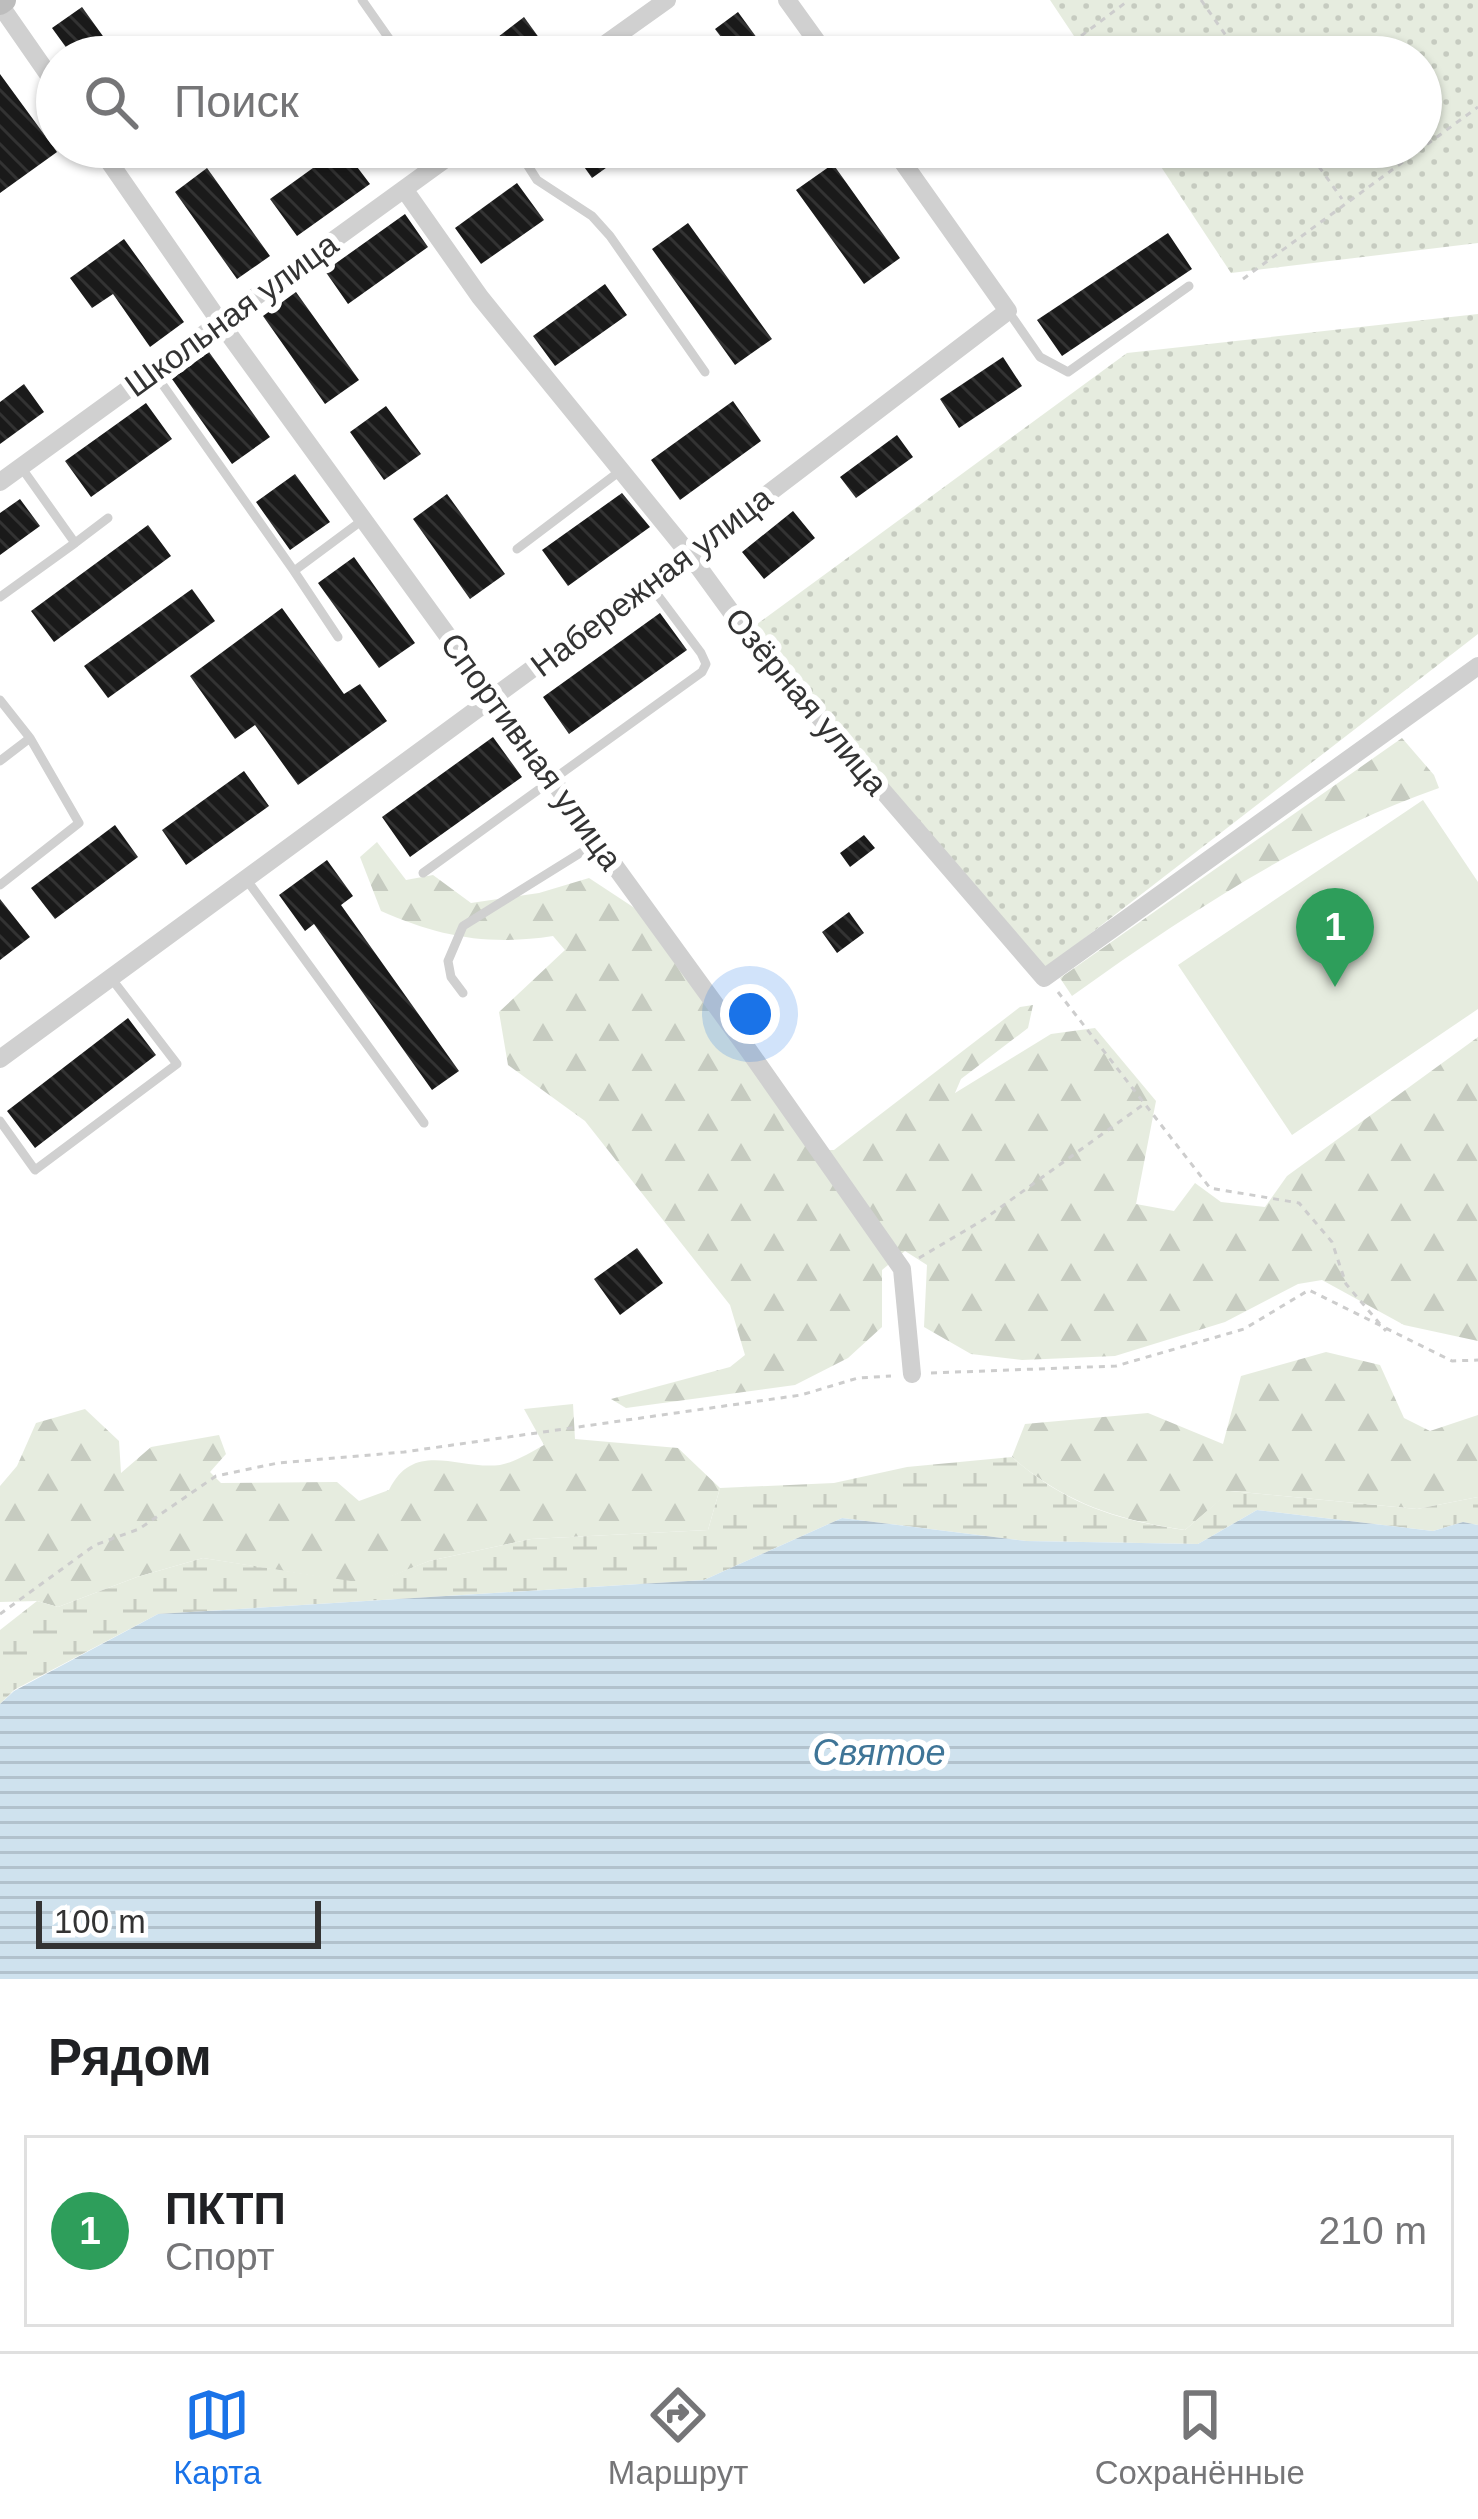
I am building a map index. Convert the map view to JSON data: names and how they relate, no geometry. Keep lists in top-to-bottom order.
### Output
{
  "streets": {
    "street": [
      "Школьная улица",
      "Набережная улица",
      "Озёрная улица",
      "Спортивная улица"
    ]
  },
  "crossings": [
    ["Школьная улица", "Озёрная улица"],
    ["Школьная улица", "Спортивная улица"],
    ["Набережная улица", "Озёрная улица"],
    ["Набережная улица", "Спортивная улица"]
  ],
  "water": ["Святое"],
  "scale_bar": "100 m",
  "page": {
    "search": "Поиск",
    "pins": "1",
    "scale": "100 m",
    "heading": "Рядом",
    "list": [
      {
        "mark": "1",
        "name": "ПКТП",
        "note": "Спорт",
        "value": "210 m"
      }
    ],
    "nav": ["Карта", "Маршрут", "Сохранённые"]
  }
}
